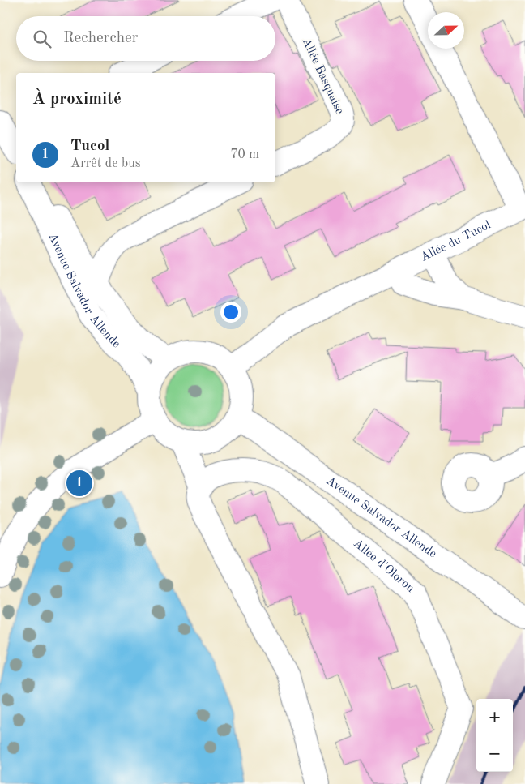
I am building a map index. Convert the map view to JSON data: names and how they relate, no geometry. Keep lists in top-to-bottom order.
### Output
{
  "streets": {
    "street": [
      "Allée Basquaise",
      "Allée du Tucol",
      "Avenue Salvador Allende",
      "Allée d'Oloron"
    ]
  },
  "crossings": [
    ["Allée du Tucol", "Avenue Salvador Allende"]
  ],
  "north": "right",
  "page": {
    "search": "Rechercher",
    "heading": "À proximité",
    "list": [
      {
        "mark": "1",
        "name": "Tucol",
        "note": "Arrêt de bus",
        "value": "70 m"
      }
    ],
    "pins": "1",
    "map_buttons": ["+", "−"]
  }
}
